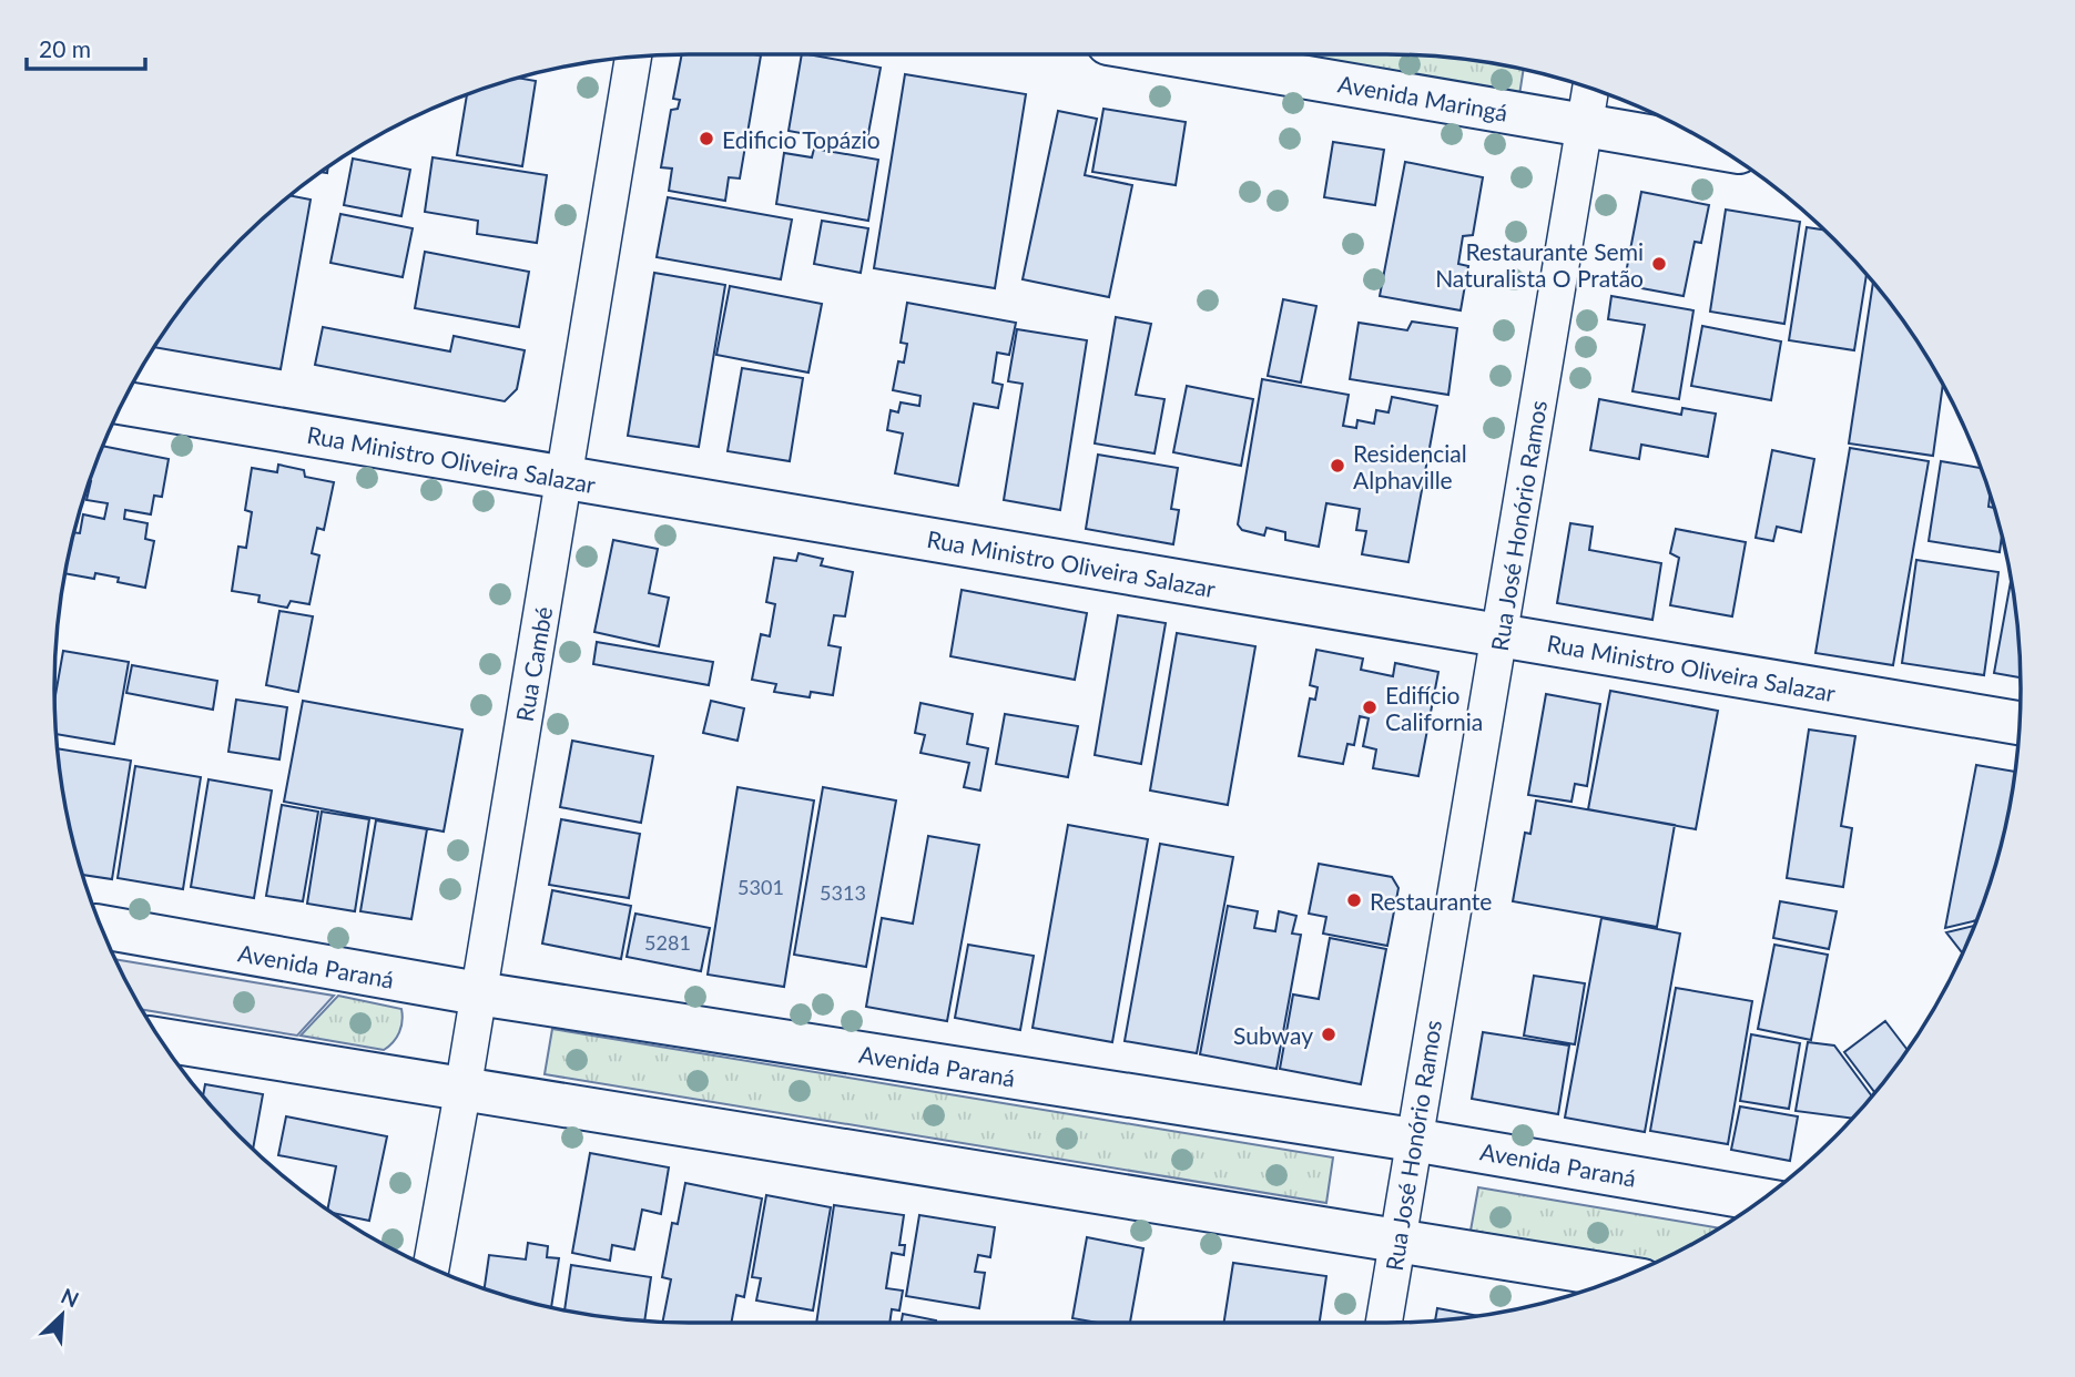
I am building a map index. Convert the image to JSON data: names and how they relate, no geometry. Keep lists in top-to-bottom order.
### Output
{
  "streets": {
    "main road": ["Avenida Maringá", "Rua Ministro Oliveira Salazar", "Avenida Paraná"],
    "street": ["Rua José Honório Ramos", "Rua Cambé"]
  },
  "crossings": [
    ["Avenida Maringá", "Rua José Honório Ramos"],
    ["Rua Ministro Oliveira Salazar", "Rua José Honório Ramos"],
    ["Rua Ministro Oliveira Salazar", "Rua Cambé"],
    ["Rua José Honório Ramos", "Avenida Paraná"],
    ["Rua Cambé", "Avenida Paraná"]
  ],
  "places": [
    "Edificio Topázio",
    "Restaurante Semi Naturalista O Pratão",
    "Residencial Alphaville",
    "Edifício California",
    "Restaurante",
    "Subway"
  ],
  "house_numbers": ["5301", "5313", "5281"],
  "scale_bar": "20 m",
  "north": "top right"
}
